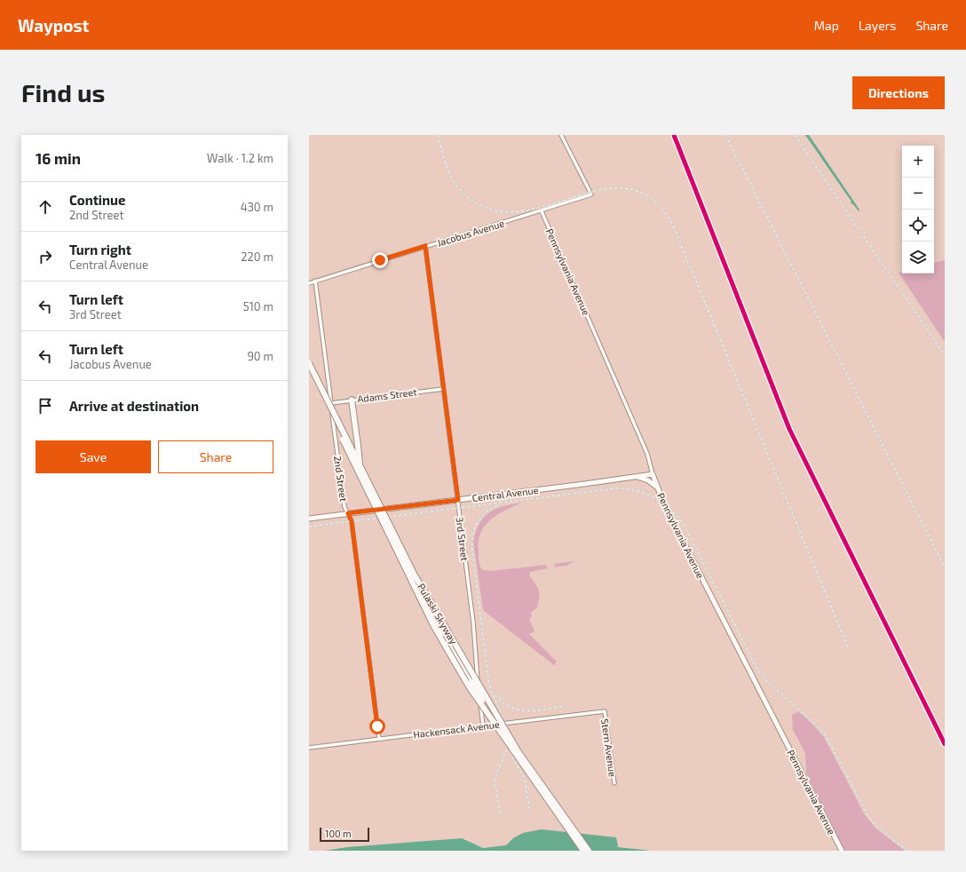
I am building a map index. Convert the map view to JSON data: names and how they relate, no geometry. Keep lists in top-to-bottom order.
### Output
{
  "streets": {
    "highway": ["Pulaski Skyway"],
    "main road": ["Pennsylvania Avenue", "Central Avenue"],
    "street": [
      "Jacobus Avenue",
      "Adams Street",
      "2nd Street",
      "3rd Street",
      "Hackensack Avenue",
      "Stern Avenue"
    ]
  },
  "crossings": [
    ["Jacobus Avenue", "Pennsylvania Avenue"],
    ["Jacobus Avenue", "2nd Street"],
    ["Jacobus Avenue", "3rd Street"],
    ["Pennsylvania Avenue", "Central Avenue"],
    ["Adams Street", "2nd Street"],
    ["Adams Street", "3rd Street"],
    ["2nd Street", "Central Avenue"],
    ["2nd Street", "Hackensack Avenue"],
    ["Central Avenue", "3rd Street"],
    ["3rd Street", "Hackensack Avenue"],
    ["Hackensack Avenue", "Stern Avenue"]
  ],
  "scale_bar": "100 m",
  "page": {
    "header": "Waypost",
    "nav": ["Map", "Layers", "Share"],
    "buttons": [
      "Directions",
      ["Save", "Share"]
    ],
    "title": "Find us",
    "heading": ["16 min", "Walk · 1.2 km"],
    "map_buttons": ["+", "−"],
    "list": [
      ["Continue", "2nd Street", "430 m"],
      ["Turn right", "Central Avenue", "220 m"],
      ["Turn left", "3rd Street", "510 m"],
      ["Turn left", "Jacobus Avenue", "90 m"],
      "Arrive at destination"
    ],
    "scale": "100 m"
  }
}
